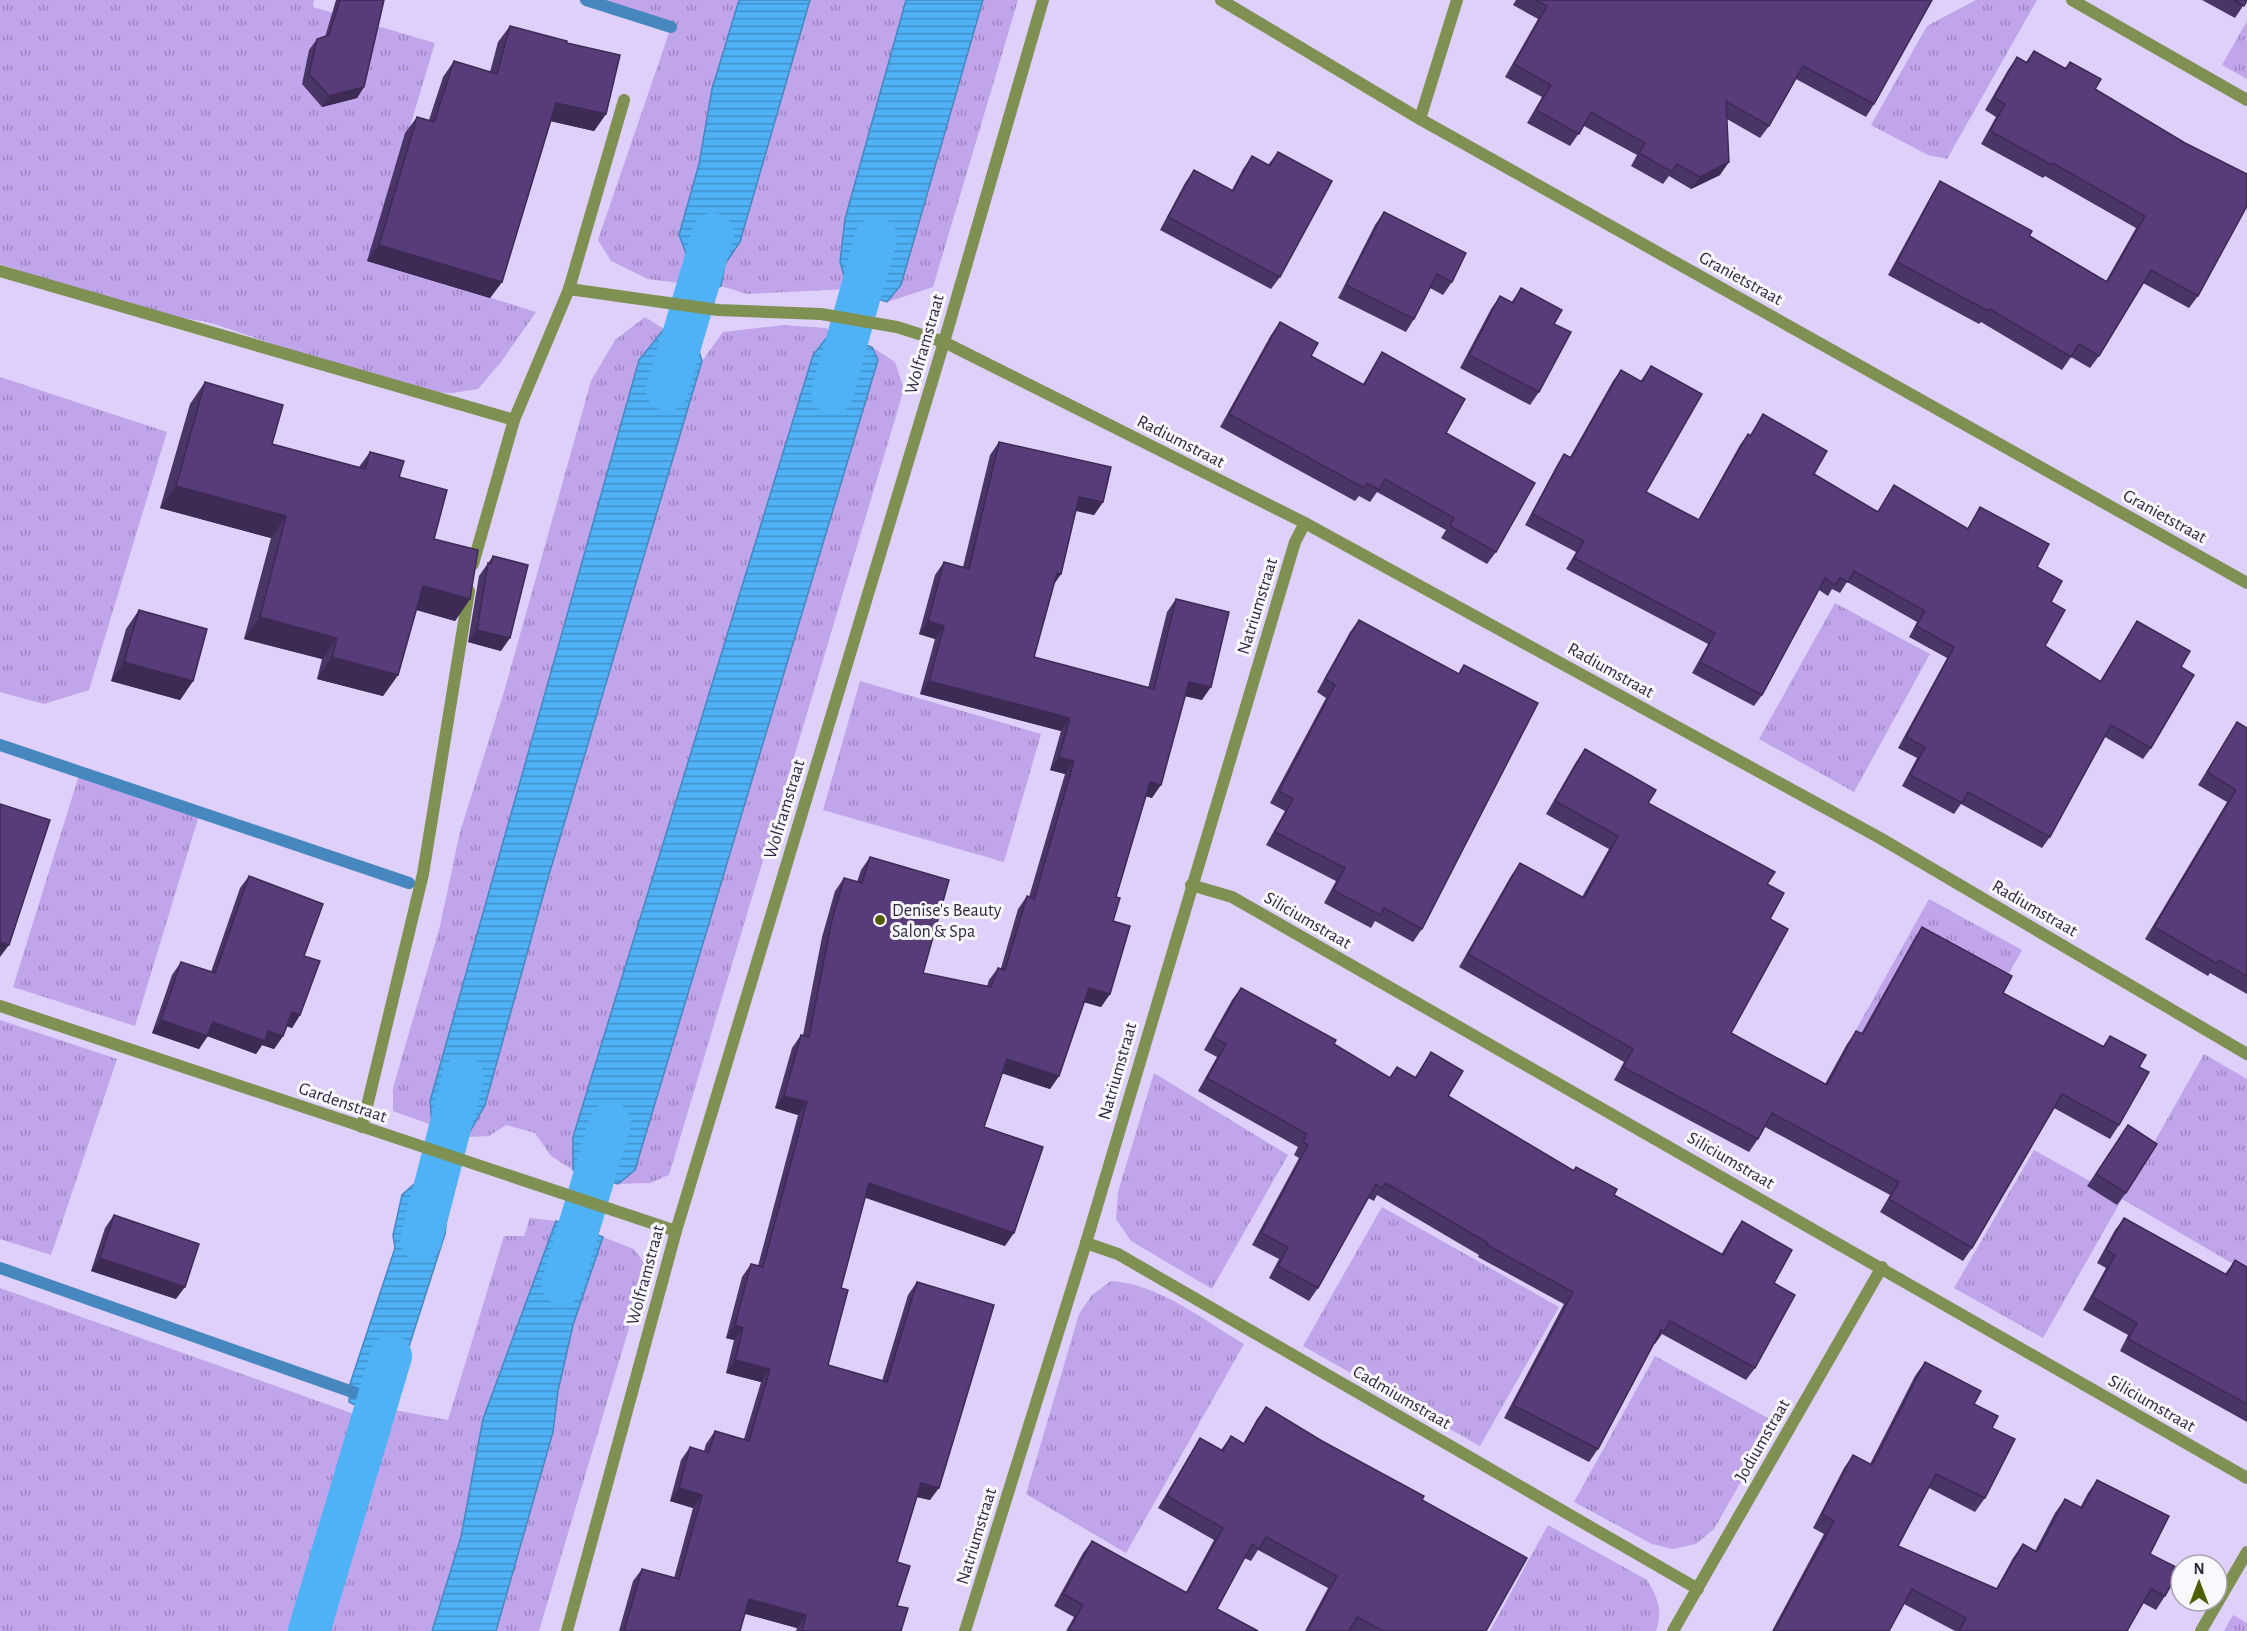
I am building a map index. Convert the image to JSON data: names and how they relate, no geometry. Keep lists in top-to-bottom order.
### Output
{
  "streets": {
    "street": [
      "Granietstraat",
      "Wolframstraat",
      "Radiumstraat",
      "Natriumstraat",
      "Siliciumstraat",
      "Gardenstraat",
      "Cadmiumstraat",
      "Jodiumstraat"
    ]
  },
  "crossings": [
    ["Wolframstraat", "Radiumstraat"],
    ["Wolframstraat", "Gardenstraat"],
    ["Radiumstraat", "Natriumstraat"],
    ["Natriumstraat", "Siliciumstraat"],
    ["Natriumstraat", "Cadmiumstraat"],
    ["Siliciumstraat", "Jodiumstraat"],
    ["Cadmiumstraat", "Jodiumstraat"]
  ],
  "places": ["Denise's Beauty Salon & Spa"],
  "north": "top"
}
